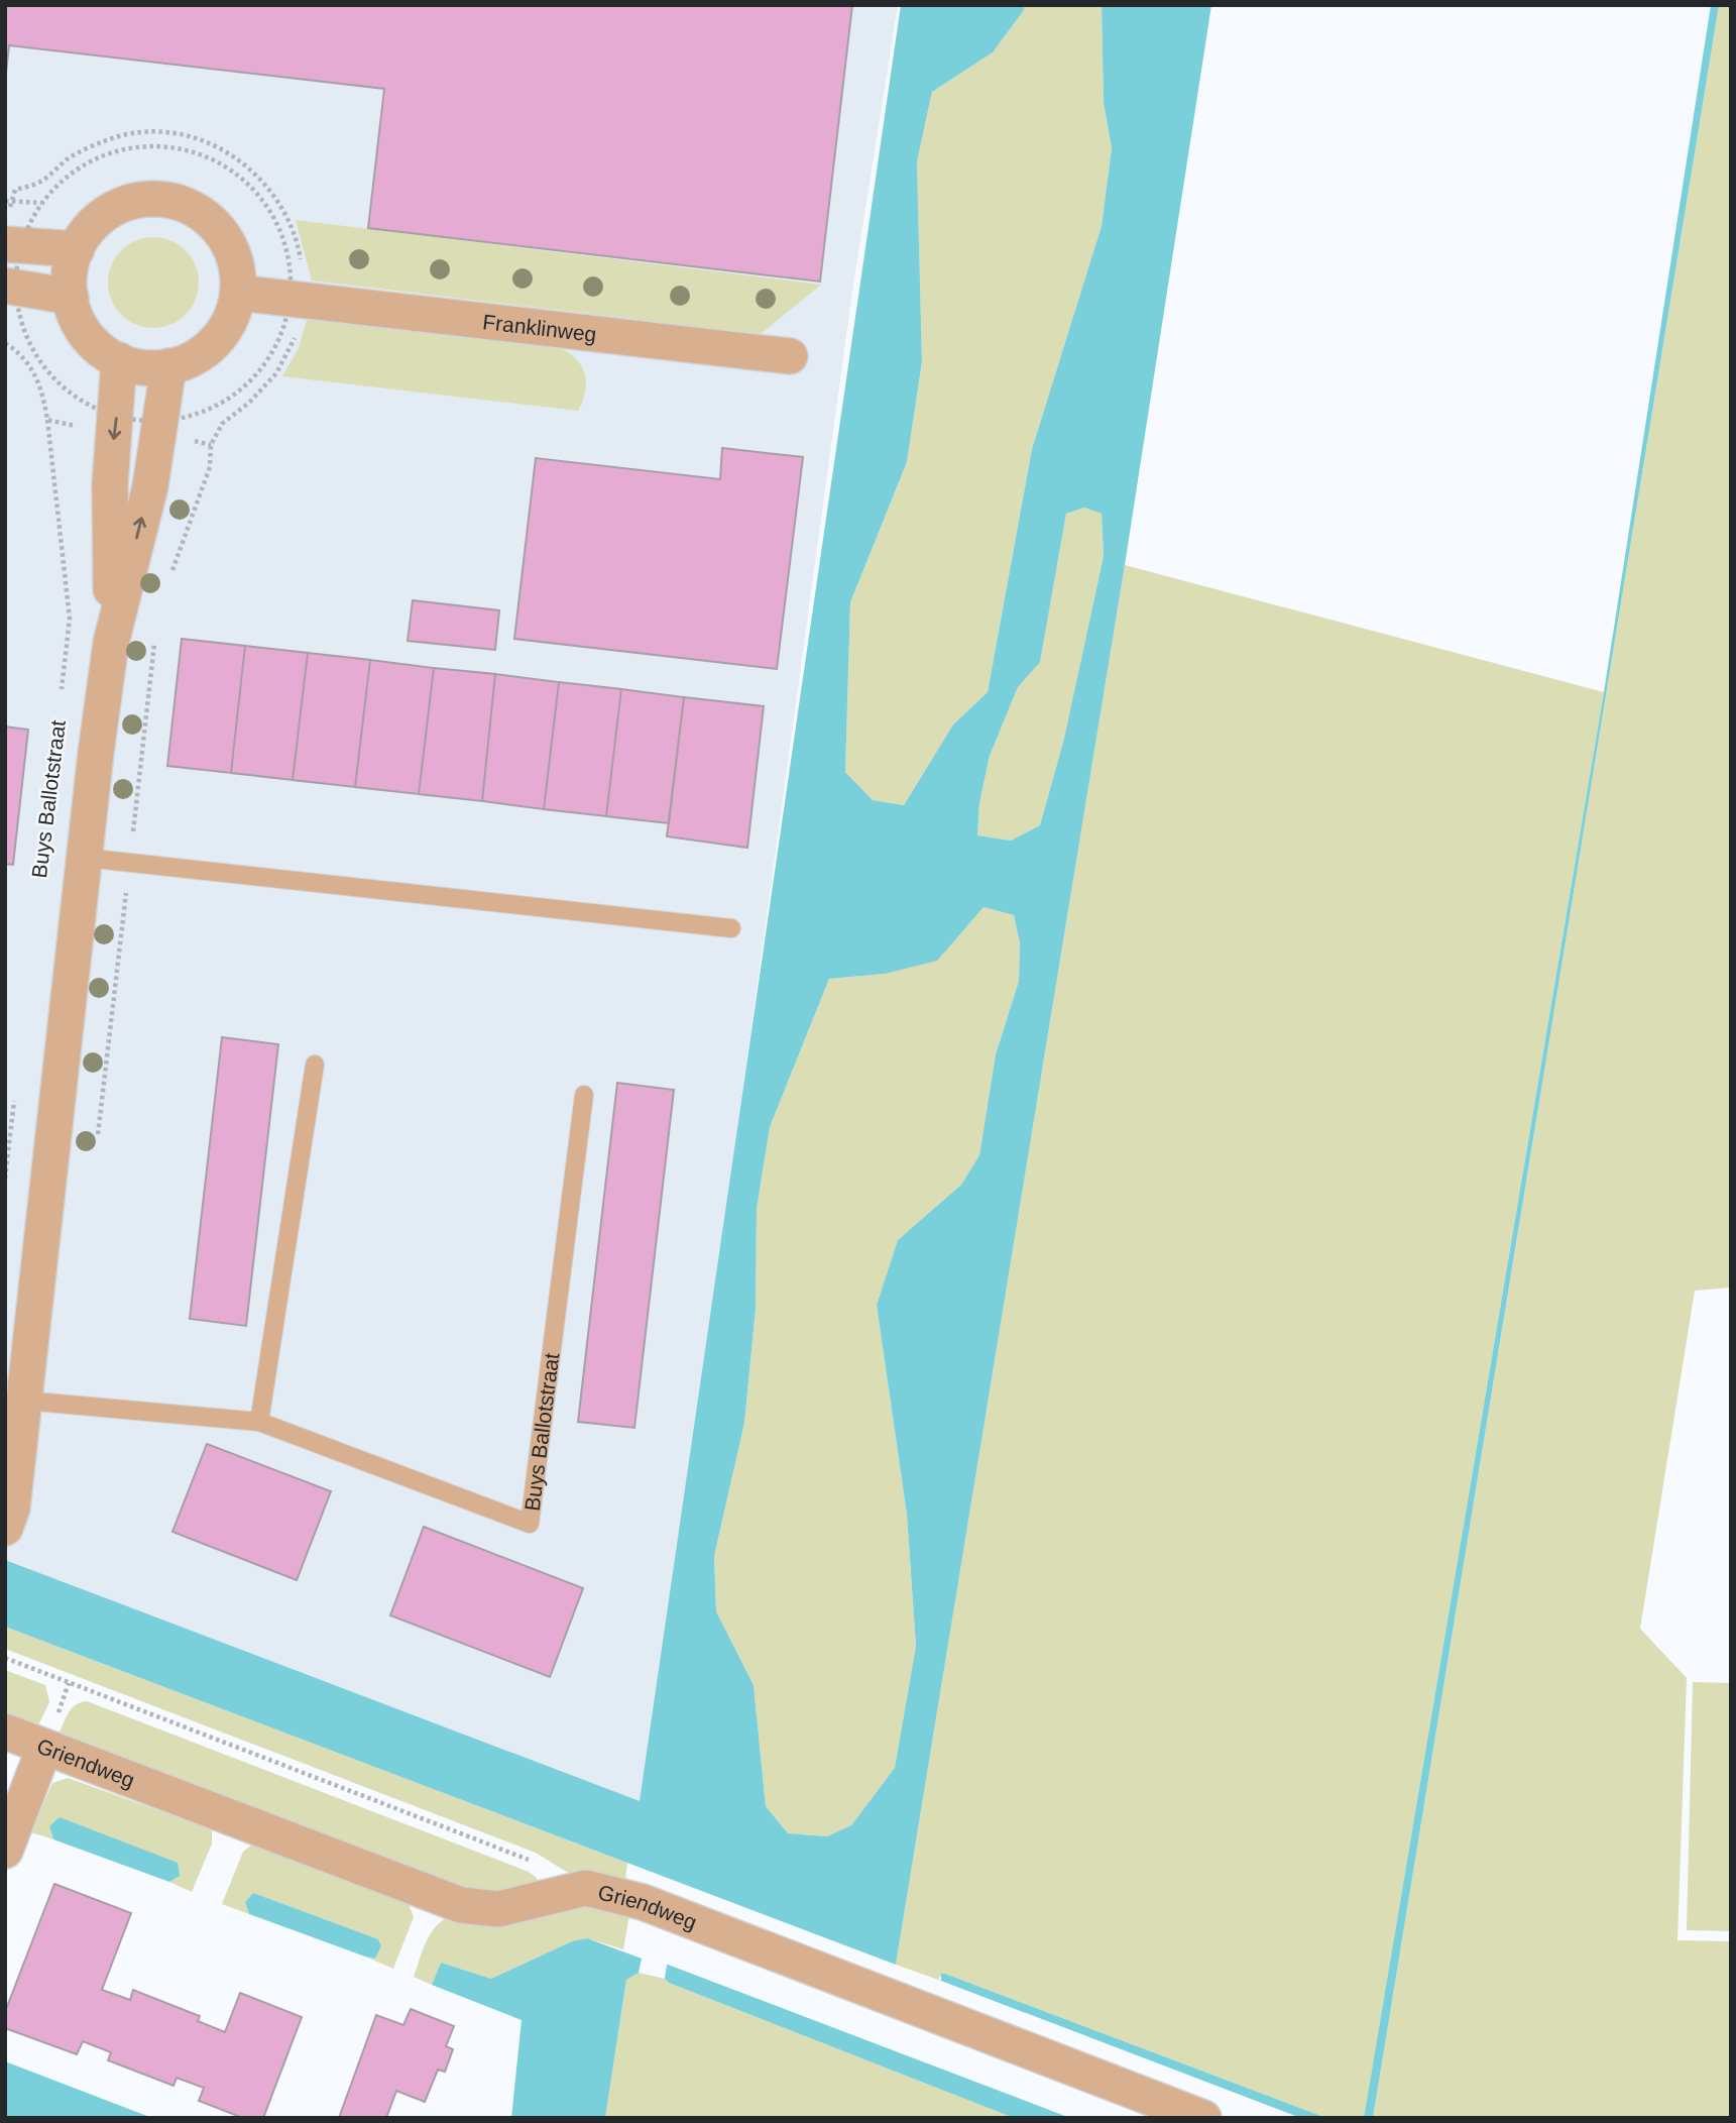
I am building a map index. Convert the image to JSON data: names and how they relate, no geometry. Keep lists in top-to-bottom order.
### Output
{
  "streets": {
    "street": ["Franklinweg", "Buys Ballotstraat", "Griendweg"]
  },
  "crossings": [
    ["Franklinweg", "Buys Ballotstraat"]
  ]
}
